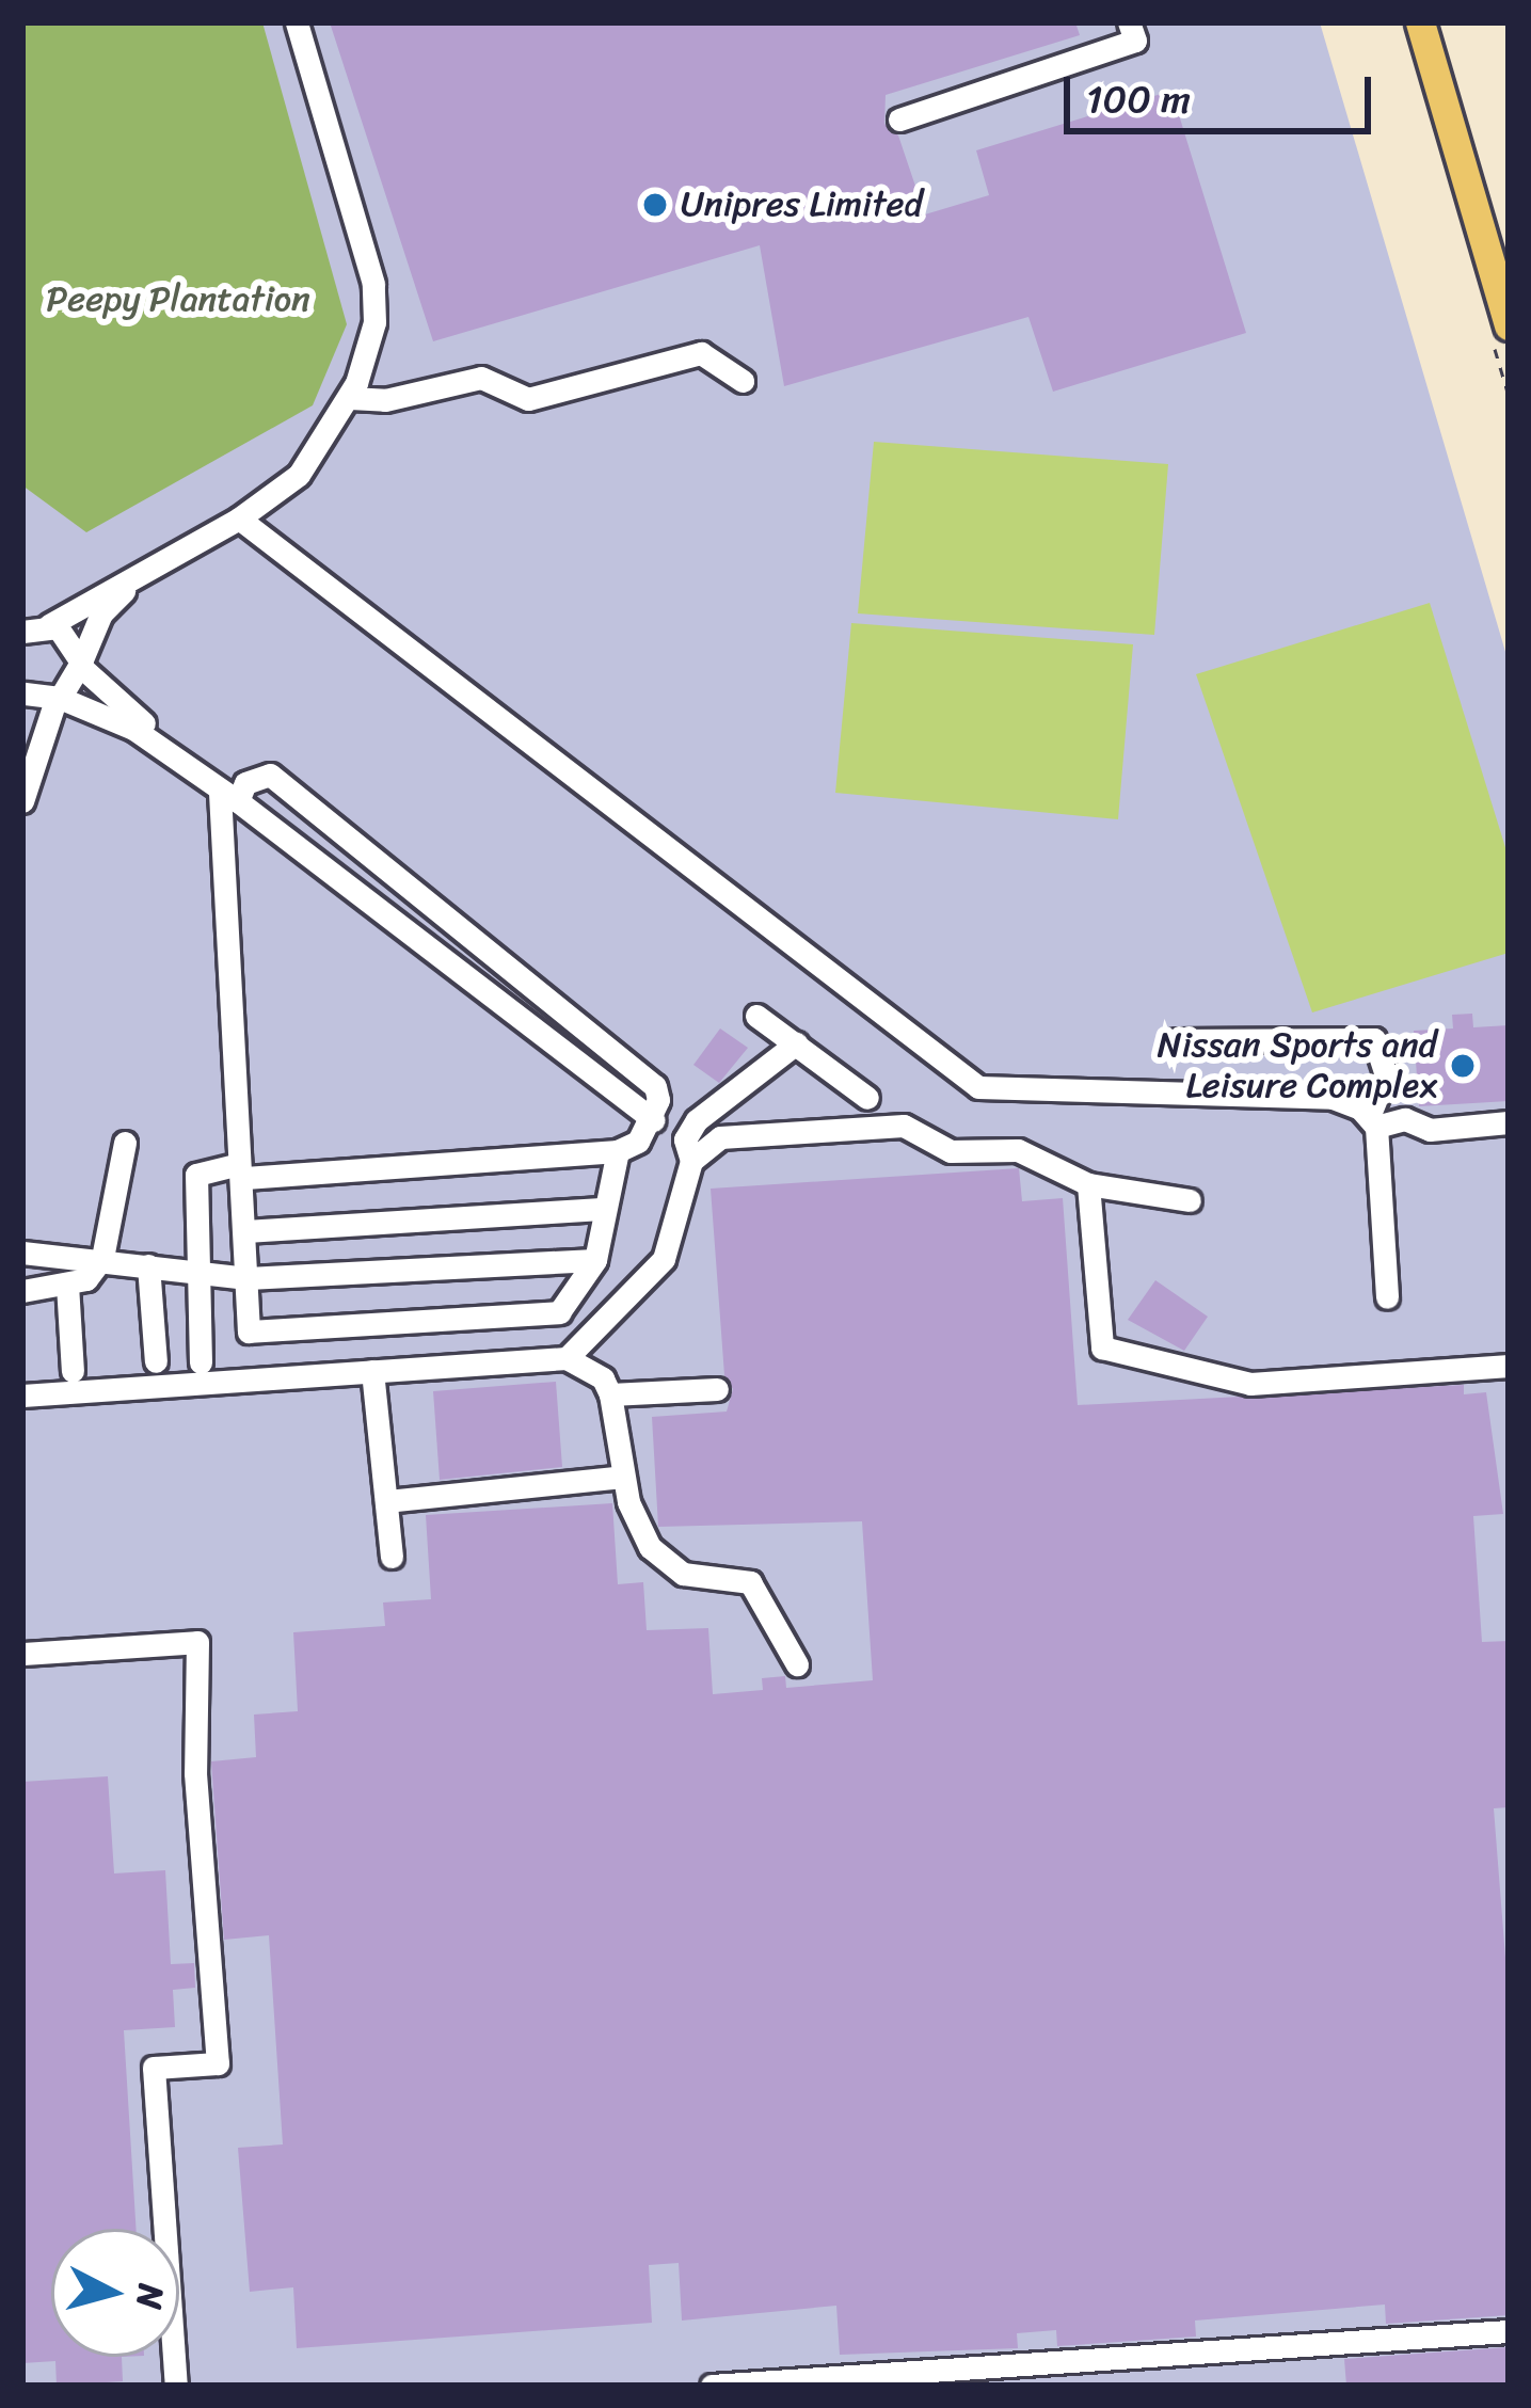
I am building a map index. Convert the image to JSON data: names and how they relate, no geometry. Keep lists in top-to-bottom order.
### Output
{
  "parks": ["Peepy Plantation"],
  "places": ["Unipres Limited", "Nissan Sports and Leisure Complex"],
  "scale_bar": "100 m",
  "north": "right"
}
